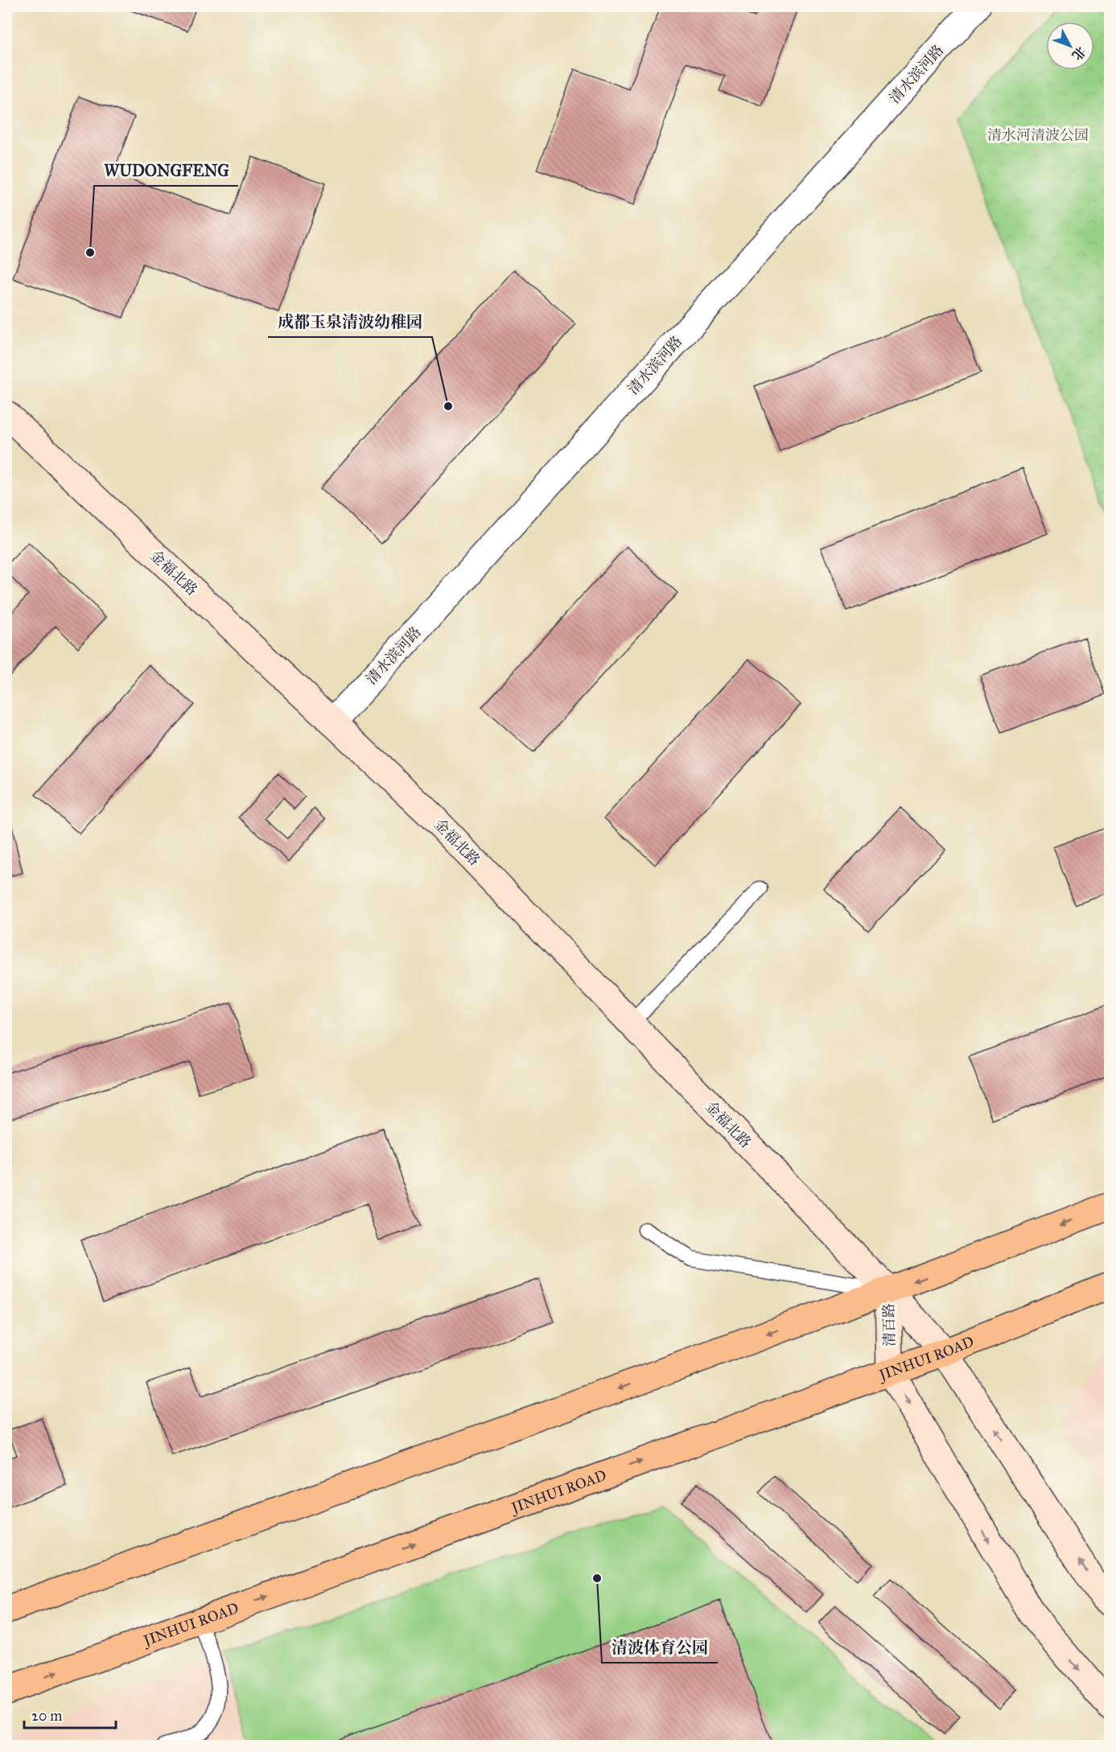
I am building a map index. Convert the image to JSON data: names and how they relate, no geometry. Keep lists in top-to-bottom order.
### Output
{
  "streets": {
    "main road": ["JINHUI ROAD"],
    "street": ["清水滨河路", "金福北路", "清百路"]
  },
  "crossings": [
    ["清水滨河路", "金福北路"],
    ["金福北路", "清百路"],
    ["清百路", "JINHUI ROAD"]
  ],
  "parks": ["清水河清波公园"],
  "places": ["WUDONGFENG", "成都玉泉清波幼稚园", "清波体育公园"],
  "scale_bar": "20 m",
  "north": "bottom right"
}
